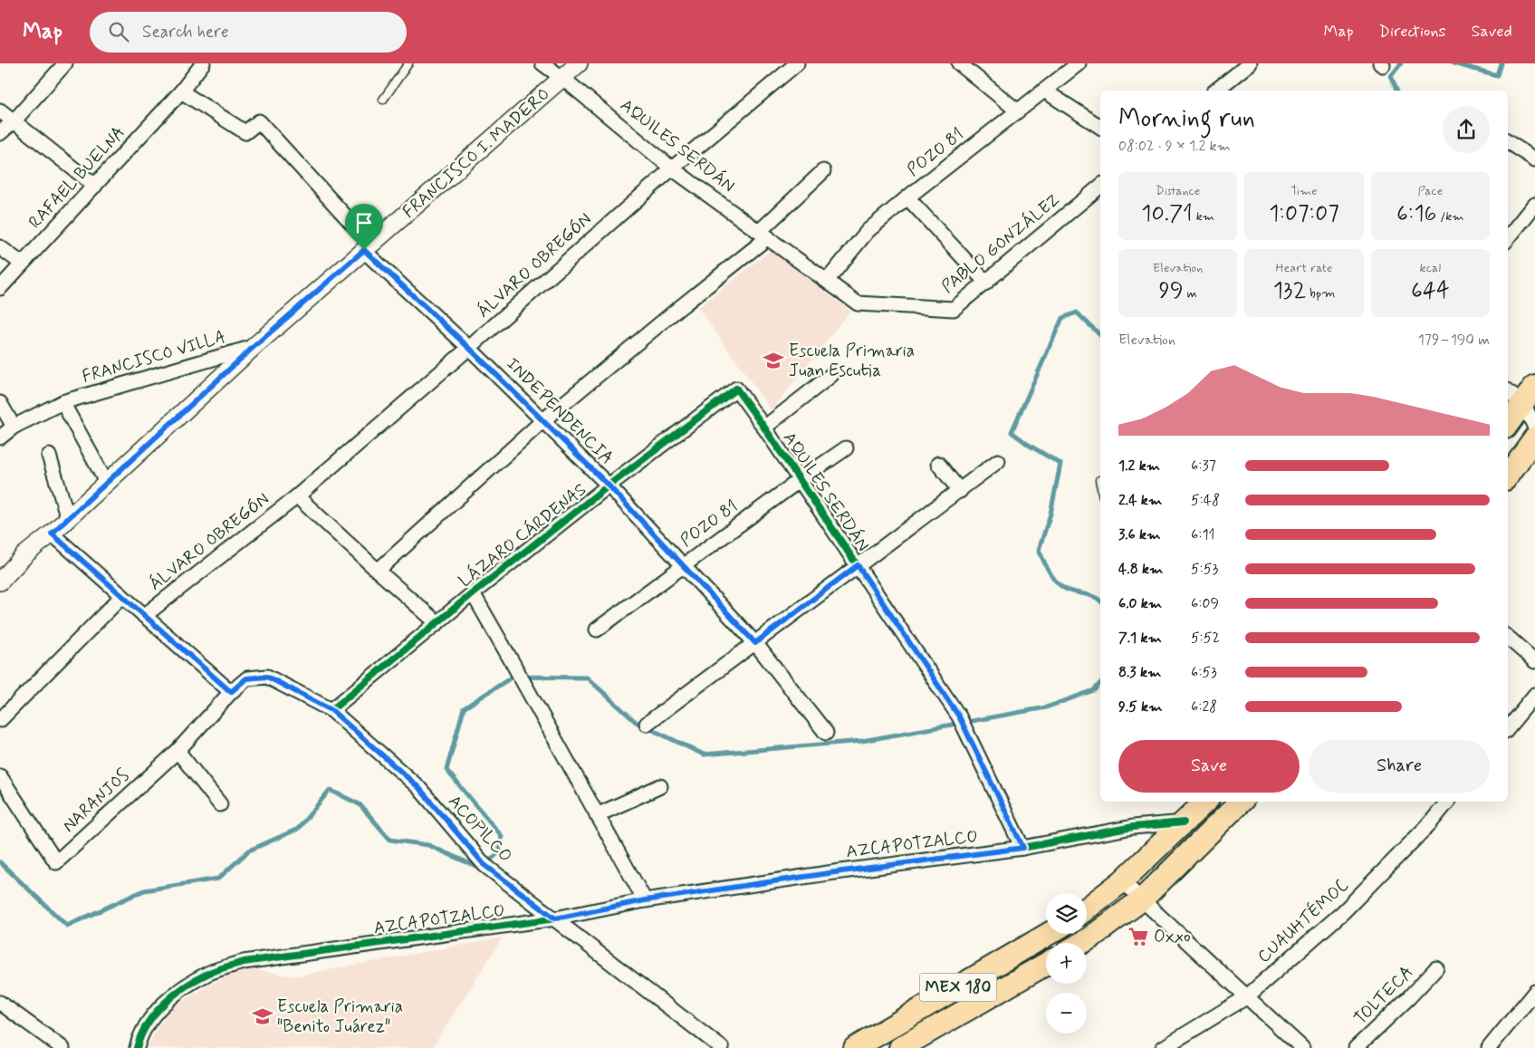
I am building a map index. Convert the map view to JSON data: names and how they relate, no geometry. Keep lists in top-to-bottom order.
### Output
{
  "streets": {
    "main road": ["MEX 180"],
    "street": [
      "AQUILES SERDÁN",
      "POZO 81",
      "FRANCISCO I. MADERO",
      "RAFAEL BUELNA",
      "PABLO GONZÁLEZ",
      "ÁLVARO OBREGÓN",
      "FRANCISCO VILLA",
      "INDEPENDENCIA",
      "LÁZARO CÁRDENAS",
      "NARANJOS",
      "ACOPILCO",
      "AZCAPOTZALCO",
      "CUAUHTÉMOC",
      "TOLTECA"
    ]
  },
  "crossings": [
    ["AQUILES SERDÁN", "POZO 81"],
    ["AQUILES SERDÁN", "FRANCISCO I. MADERO"],
    ["AQUILES SERDÁN", "PABLO GONZÁLEZ"],
    ["AQUILES SERDÁN", "ÁLVARO OBREGÓN"],
    ["AQUILES SERDÁN", "LÁZARO CÁRDENAS"],
    ["AQUILES SERDÁN", "AZCAPOTZALCO"],
    ["POZO 81", "INDEPENDENCIA"],
    ["FRANCISCO I. MADERO", "FRANCISCO VILLA"],
    ["FRANCISCO I. MADERO", "INDEPENDENCIA"],
    ["RAFAEL BUELNA", "INDEPENDENCIA"],
    ["ÁLVARO OBREGÓN", "INDEPENDENCIA"],
    ["ÁLVARO OBREGÓN", "LÁZARO CÁRDENAS"],
    ["INDEPENDENCIA", "LÁZARO CÁRDENAS"],
    ["LÁZARO CÁRDENAS", "ACOPILCO"],
    ["NARANJOS", "ACOPILCO"],
    ["ACOPILCO", "AZCAPOTZALCO"]
  ],
  "places": {
    "school or university": ["Escuela Primaria Juan Escutia", "Escuela Primaria \"Benito Juárez\""],
    "supermarket": ["Oxxo"]
  },
  "page": {
    "header": "Map",
    "search": "Search here",
    "nav": ["Map", "Directions", "Saved"],
    "heading": ["Morning run", "08:02 · 9 × 1.2 km"],
    "stats": [
      ["Distance", "10.71 km"],
      ["Time", "1:07:07"],
      ["Pace", "6:16 /km"],
      ["Elevation", "99 m"],
      ["Heart rate", "132 bpm"],
      ["kcal", "644"]
    ],
    "chart": ["Elevation", "179–190 m"],
    "list": [
      {
        "name": "1.2 km",
        "note": "6:37"
      },
      {
        "name": "2.4 km",
        "note": "5:48"
      },
      {
        "name": "3.6 km",
        "note": "6:11"
      },
      {
        "name": "4.8 km",
        "note": "5:53"
      },
      {
        "name": "6.0 km",
        "note": "6:09"
      },
      {
        "name": "7.1 km",
        "note": "5:52"
      },
      {
        "name": "8.3 km",
        "note": "6:53"
      },
      {
        "name": "9.5 km",
        "note": "6:28"
      }
    ],
    "buttons": ["Save", "Share"],
    "map_buttons": ["+", "−"]
  }
}
